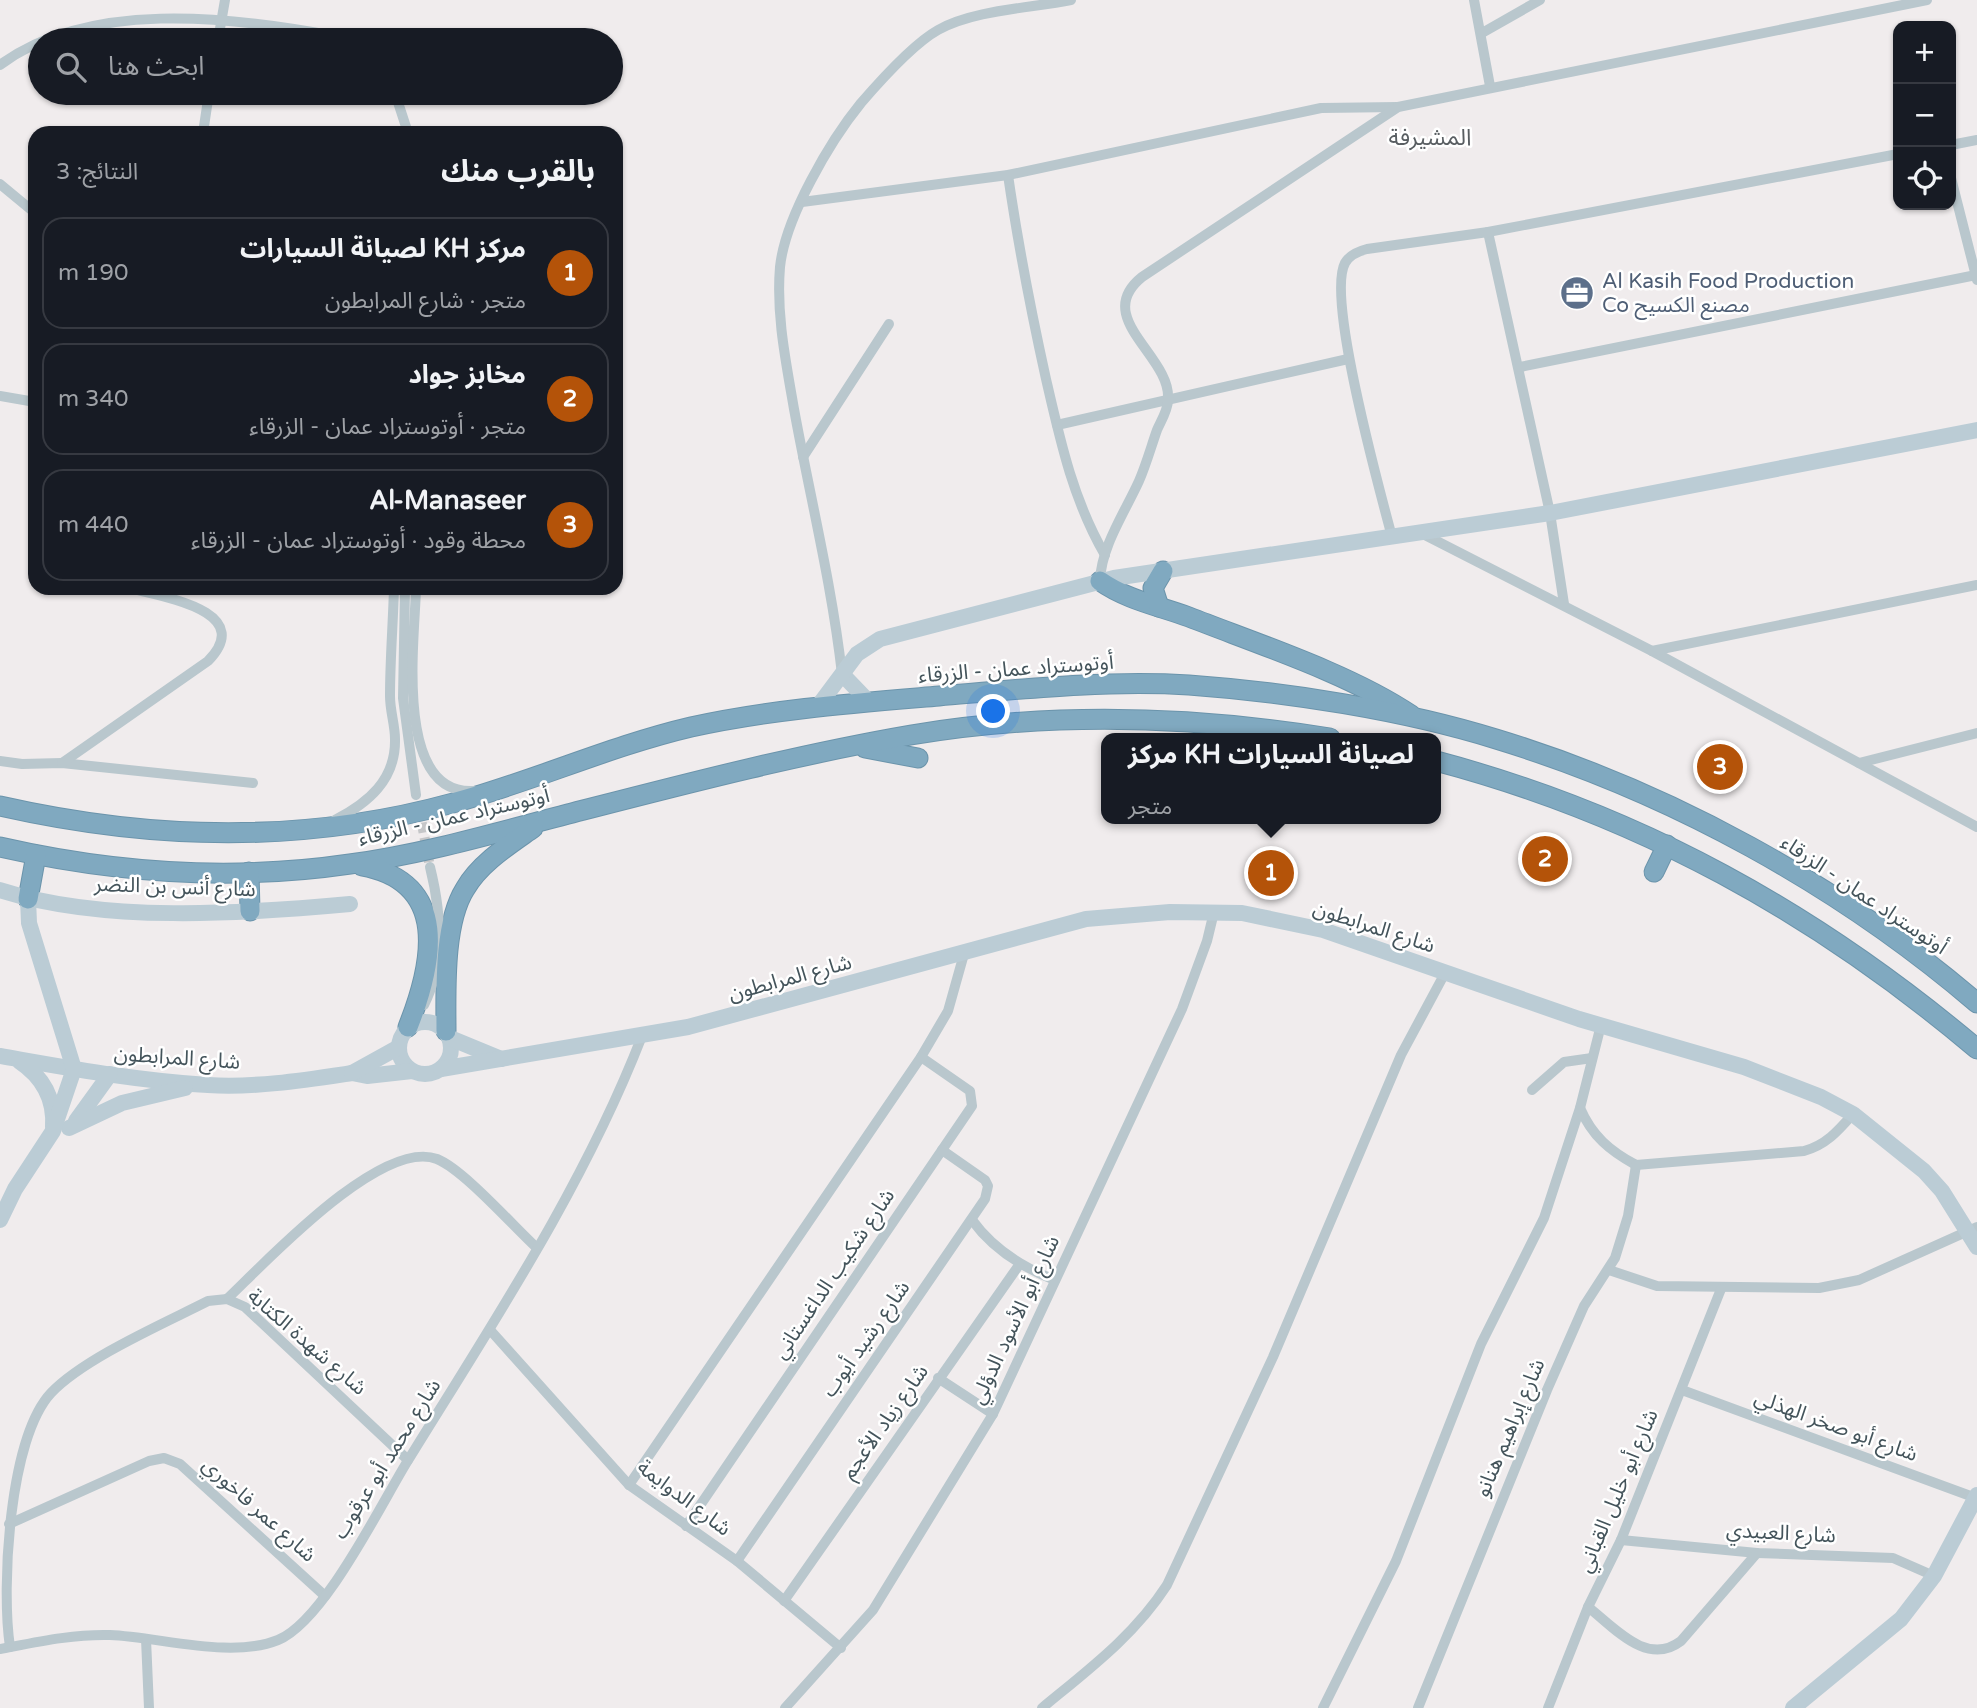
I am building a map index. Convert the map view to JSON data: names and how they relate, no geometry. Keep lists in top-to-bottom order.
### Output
{
  "streets": {
    "highway": ["أوتوستراد عمان - الزرقاء"],
    "street": [
      "شارع أنس بن النضر",
      "شارع المرابطون",
      "شارع شكيب الداغستاني",
      "شارع أبو الأسود الدؤلي",
      "شارع رشيد أيوب",
      "شارع شهدة الكتابة",
      "شارع زياد الأعجم",
      "شارع أبو صخر الهذلي",
      "شارع إبراهيم هنانو",
      "شارع محمد أبو عرقوب",
      "شارع أبو خليل القباني",
      "شارع الدوايمة",
      "شارع عمر فاخوري",
      "شارع العبيدي"
    ]
  },
  "crossings": [
    ["شارع المرابطون", "شارع أبو الأسود الدؤلي"],
    ["شارع المرابطون", "شارع محمد أبو عرقوب"],
    ["شارع شكيب الداغستاني", "شارع رشيد أيوب"],
    ["شارع شكيب الداغستاني", "شارع الدوايمة"],
    ["شارع أبو الأسود الدؤلي", "شارع الدوايمة"],
    ["شارع رشيد أيوب", "شارع الدوايمة"],
    ["شارع شهدة الكتابة", "شارع محمد أبو عرقوب"],
    ["شارع شهدة الكتابة", "شارع عمر فاخوري"],
    ["شارع زياد الأعجم", "شارع الدوايمة"],
    ["شارع أبو صخر الهذلي", "شارع أبو خليل القباني"],
    ["شارع محمد أبو عرقوب", "شارع الدوايمة"],
    ["شارع محمد أبو عرقوب", "شارع عمر فاخوري"],
    ["شارع أبو خليل القباني", "شارع العبيدي"]
  ],
  "districts": ["المشيرفة"],
  "places": {
    "office": ["Al Kasih Food Production Co مصنع الكسيح"]
  },
  "page": {
    "map_buttons": ["+", "−"],
    "search": "ابحث هنا",
    "heading": ["بالقرب منك", "النتائج: 3"],
    "list": [
      {
        "mark": "1",
        "name": "مركز KH لصيانة السيارات",
        "note": "متجر · شارع المرابطون",
        "value": "190 m"
      },
      {
        "mark": "2",
        "name": "مخابز جواد",
        "note": "متجر · أوتوستراد عمان - الزرقاء",
        "value": "340 m"
      },
      {
        "mark": "3",
        "name": "Al-Manaseer",
        "note": "محطة وقود · أوتوستراد عمان - الزرقاء",
        "value": "440 m"
      }
    ],
    "popup": ["مركز KH لصيانة السيارات", "متجر"],
    "pins": ["3", "2", "1"]
  }
}
